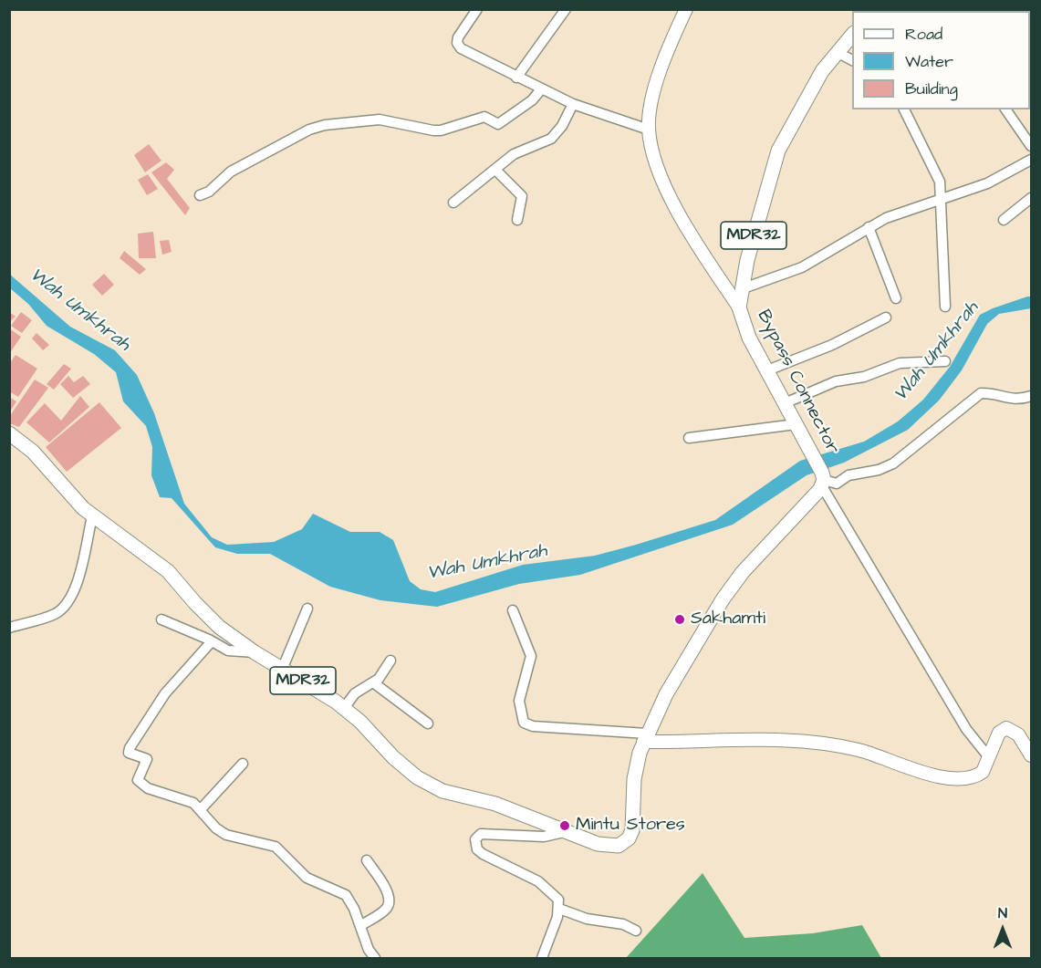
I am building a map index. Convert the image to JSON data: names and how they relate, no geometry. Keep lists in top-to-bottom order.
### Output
{
  "streets": {
    "main road": ["MDR32", "Bypass Connector"]
  },
  "crossings": [
    ["MDR32", "Bypass Connector"]
  ],
  "water": ["Wah Umkhrah"],
  "places": ["Sakhamti", "Mintu Stores"],
  "legend": ["Road", "Water", "Building"],
  "north": "top"
}
